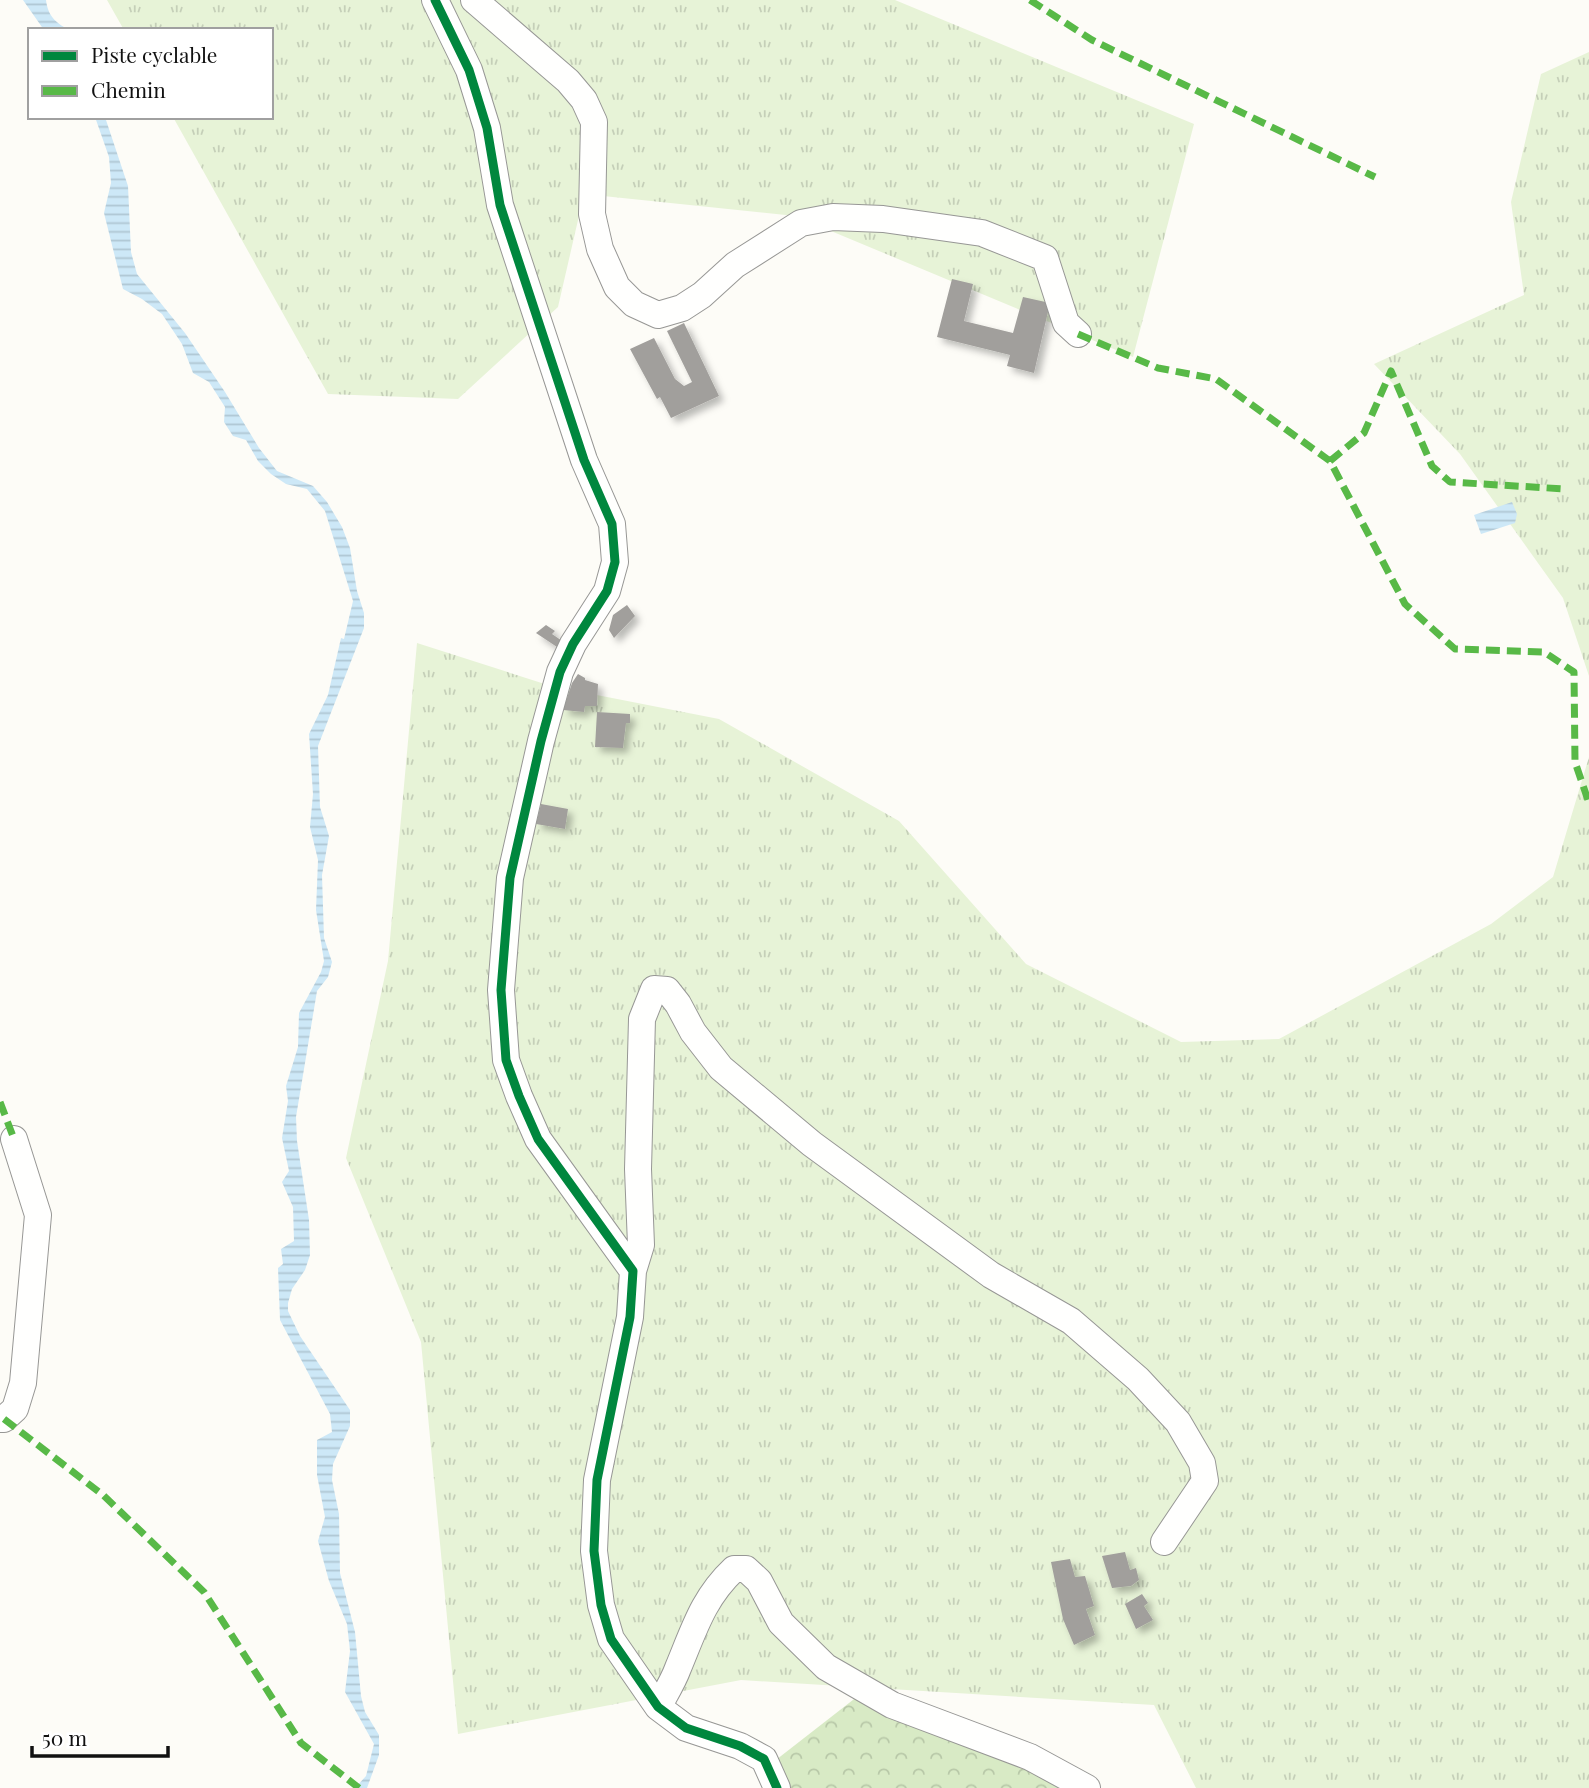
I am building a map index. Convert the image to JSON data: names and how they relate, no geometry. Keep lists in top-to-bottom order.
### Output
{
  "legend": ["Piste cyclable", "Chemin"],
  "scale_bar": "50 m"
}
